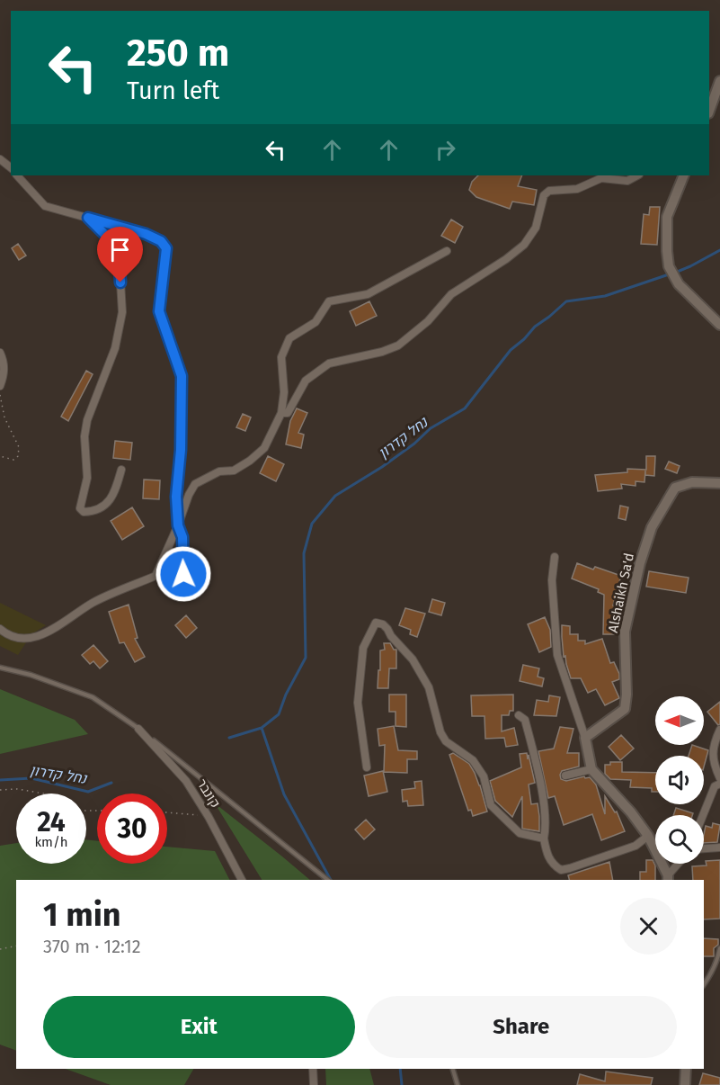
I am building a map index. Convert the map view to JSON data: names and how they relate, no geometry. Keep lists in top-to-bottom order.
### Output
{
  "streets": {
    "street": ["Alshaikh Sa'd", "קונבר"]
  },
  "water": ["נחל קדרון"],
  "north": "left",
  "page": {
    "turn": ["250 m", "Turn left"],
    "speed": "24 km/h",
    "limit": "30",
    "heading": ["1 min", "370 m · 12:12"],
    "buttons": ["Exit", "Share"]
  }
}
